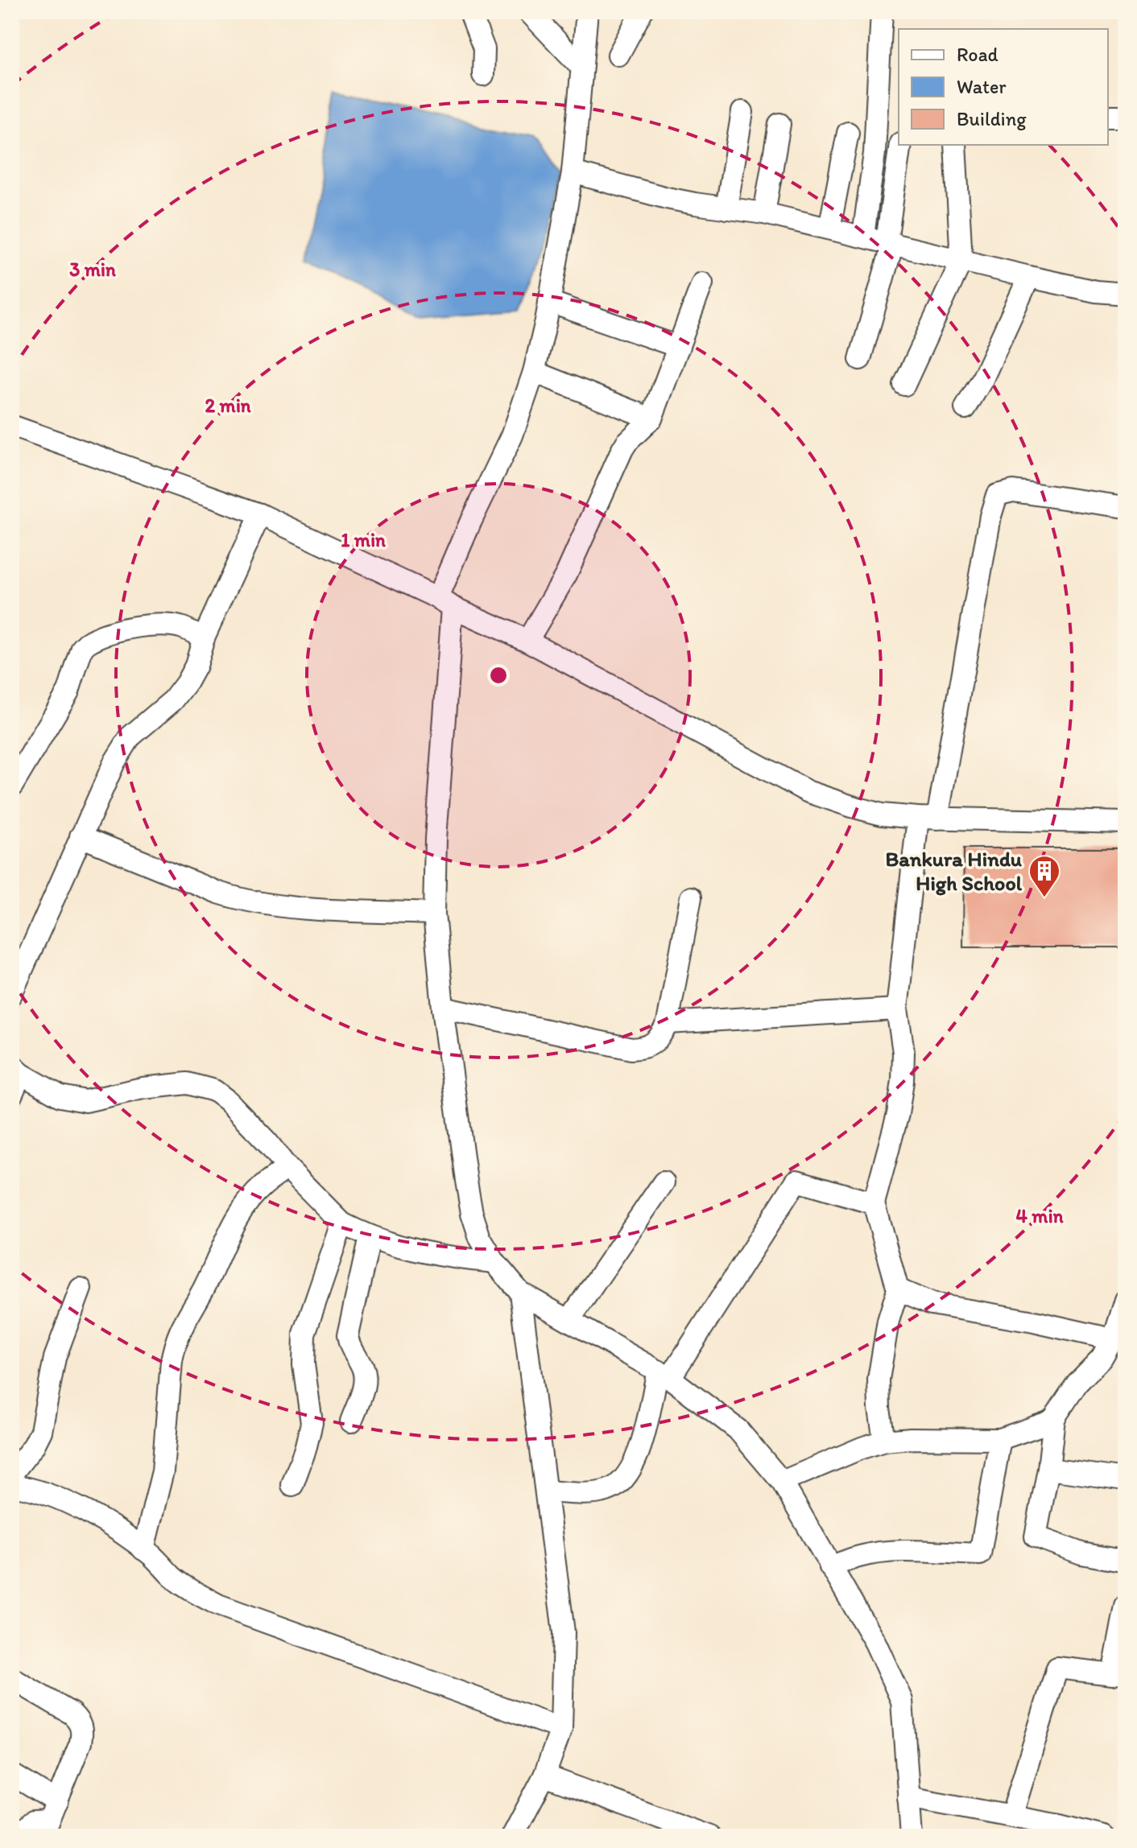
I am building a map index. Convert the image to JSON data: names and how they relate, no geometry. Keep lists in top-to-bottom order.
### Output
{
  "places": {
    "building": ["Bankura Hindu High School"]
  },
  "legend": ["Road", "Water", "Building"],
  "rings": [
    "3 min",
    "2 min",
    "1 min",
    "4 min"
  ]
}
